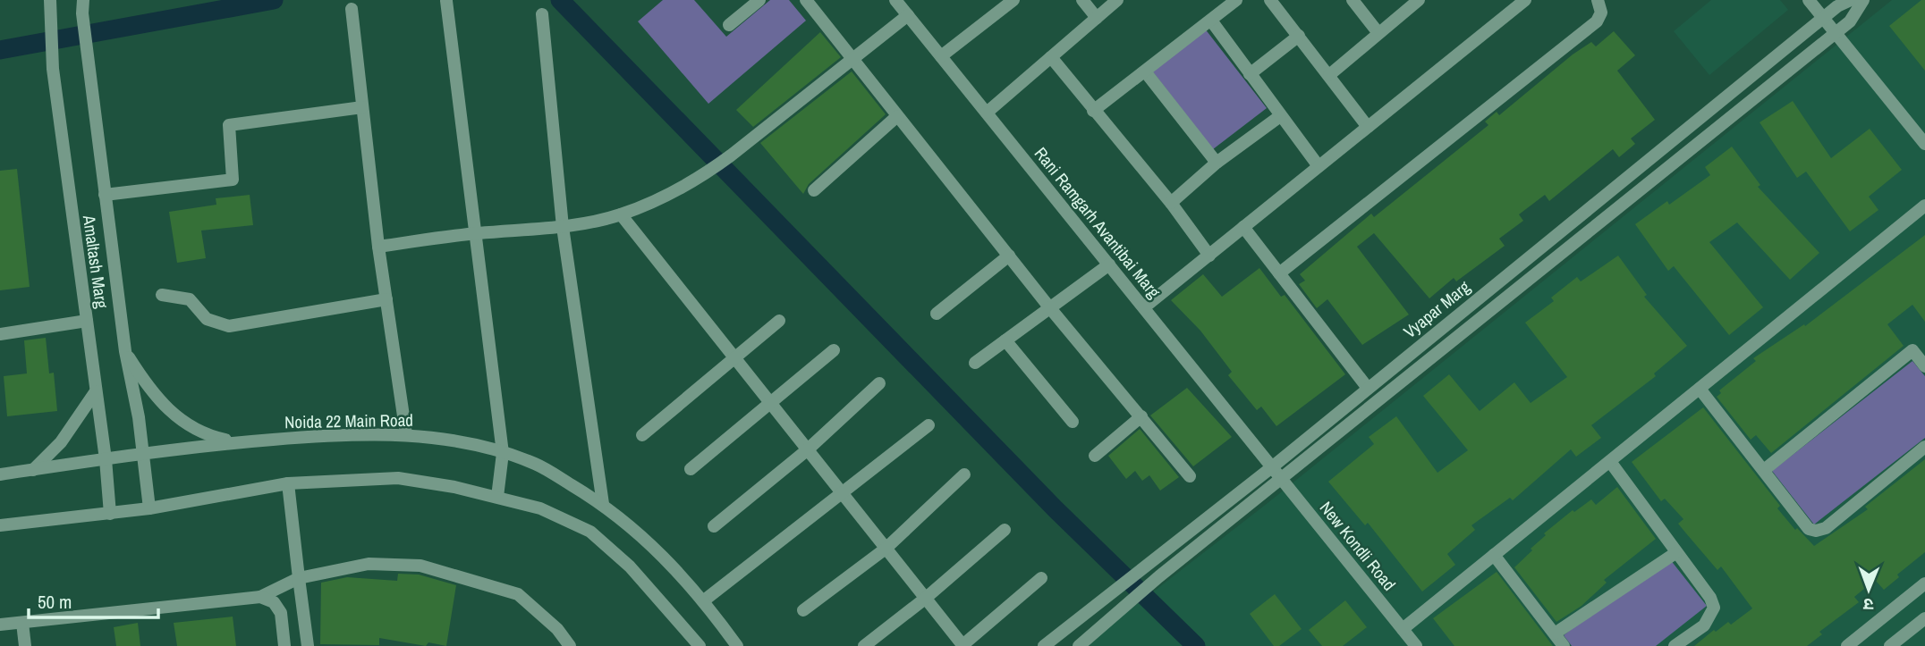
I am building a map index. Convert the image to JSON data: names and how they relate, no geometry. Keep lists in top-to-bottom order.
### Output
{
  "streets": {
    "street": [
      "Rani Ramgarh Avantibai Marg",
      "Amaltash Marg",
      "Vyapar Marg",
      "Noida 22 Main Road",
      "New Kondli Road"
    ]
  },
  "crossings": [
    ["Rani Ramgarh Avantibai Marg", "Vyapar Marg"],
    ["Rani Ramgarh Avantibai Marg", "New Kondli Road"],
    ["Amaltash Marg", "Noida 22 Main Road"],
    ["Vyapar Marg", "New Kondli Road"]
  ],
  "scale_bar": "50 m",
  "north": "bottom"
}
